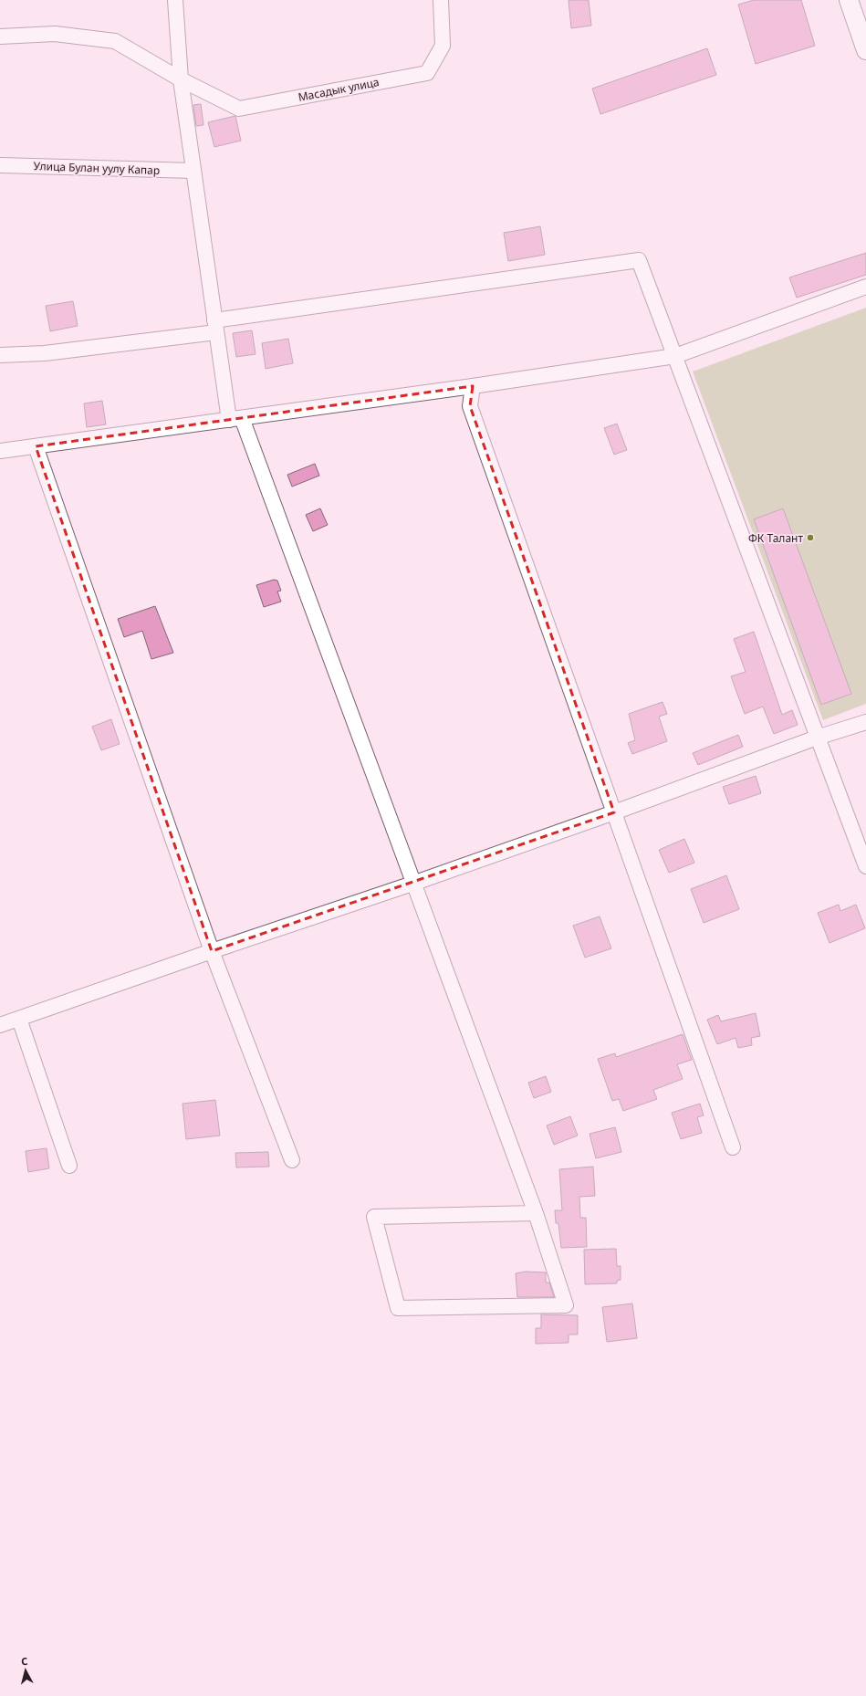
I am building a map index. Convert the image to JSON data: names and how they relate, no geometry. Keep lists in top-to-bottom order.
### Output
{
  "streets": {
    "street": ["Масадык улица", "Улица Булан уулу Капар"]
  },
  "places": ["ФК Талант"],
  "north": "top"
}
